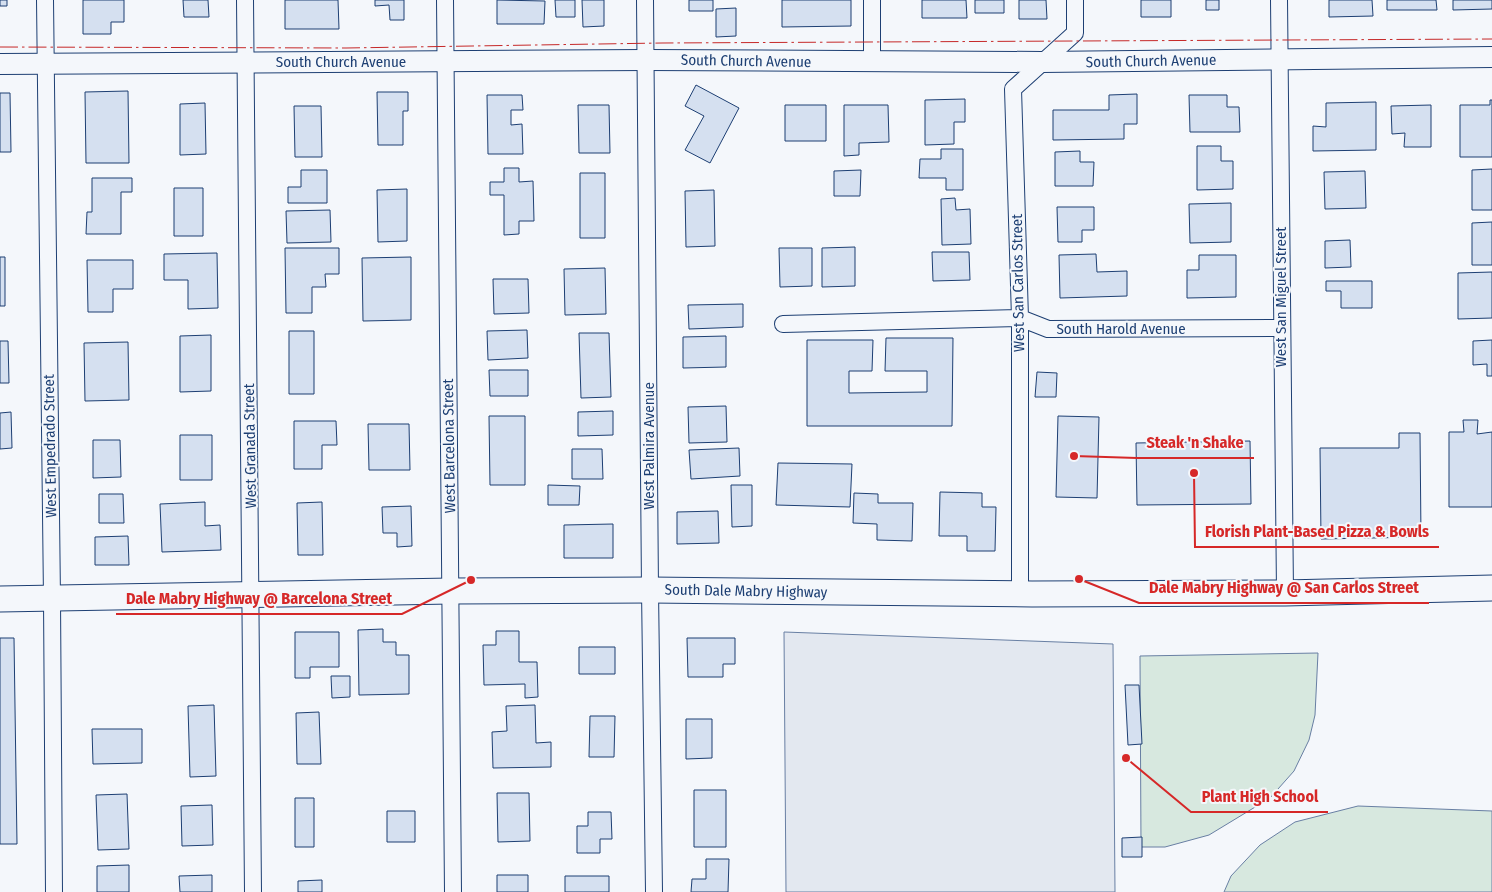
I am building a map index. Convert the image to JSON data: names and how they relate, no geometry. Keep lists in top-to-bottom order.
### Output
{
  "streets": {
    "main road": ["South Dale Mabry Highway"],
    "street": [
      "South Church Avenue",
      "West San Carlos Street",
      "West San Miguel Street",
      "South Harold Avenue",
      "West Empedrado Street",
      "West Granada Street",
      "West Barcelona Street",
      "West Palmira Avenue"
    ]
  },
  "crossings": [
    ["South Church Avenue", "West San Carlos Street"],
    ["South Church Avenue", "West San Miguel Street"],
    ["South Church Avenue", "West Empedrado Street"],
    ["South Church Avenue", "West Granada Street"],
    ["South Church Avenue", "West Barcelona Street"],
    ["South Church Avenue", "West Palmira Avenue"],
    ["West San Carlos Street", "South Harold Avenue"],
    ["West San Carlos Street", "South Dale Mabry Highway"],
    ["West San Miguel Street", "South Harold Avenue"],
    ["West San Miguel Street", "South Dale Mabry Highway"],
    ["West Empedrado Street", "South Dale Mabry Highway"],
    ["West Granada Street", "South Dale Mabry Highway"],
    ["West Barcelona Street", "South Dale Mabry Highway"],
    ["West Palmira Avenue", "South Dale Mabry Highway"]
  ],
  "places": [
    "Steak 'n Shake",
    "Florish Plant-Based Pizza & Bowls",
    "Dale Mabry Highway @ San Carlos Street",
    "Dale Mabry Highway @ Barcelona Street",
    "Plant High School"
  ]
}
